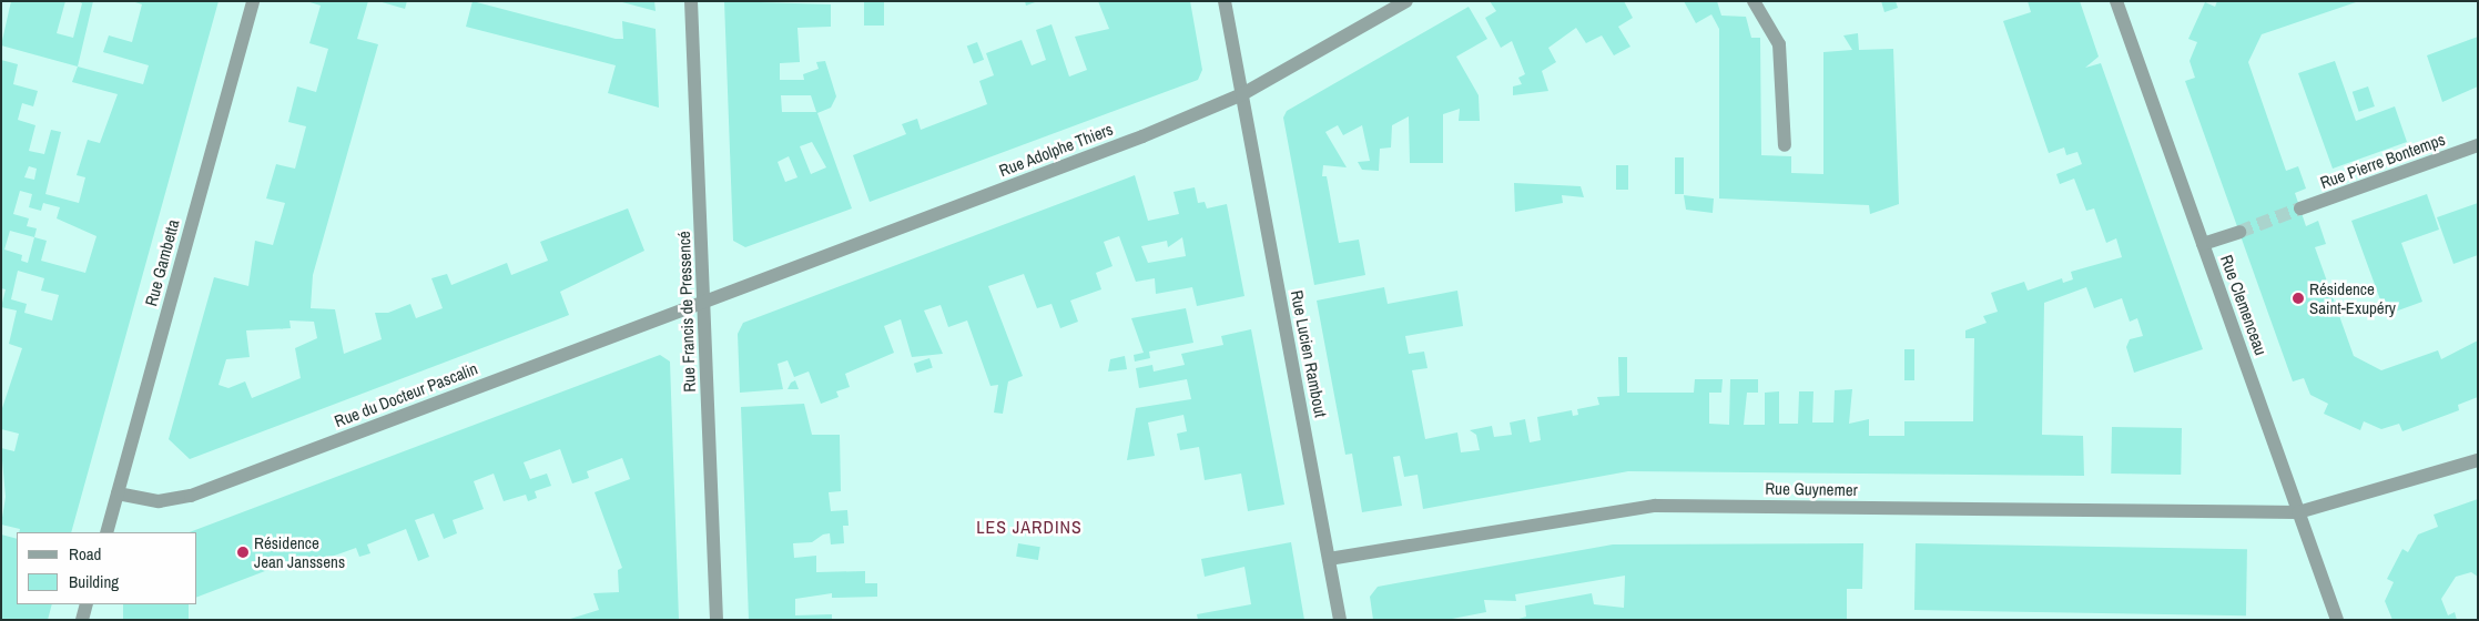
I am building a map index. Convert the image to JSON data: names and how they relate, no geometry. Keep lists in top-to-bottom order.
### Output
{
  "streets": {
    "street": [
      "Rue Adolphe Thiers",
      "Rue Pierre Bontemps",
      "Rue Gambetta",
      "Rue Clemenceau",
      "Rue Francis de Pressencé",
      "Rue Lucien Rambout",
      "Rue du Docteur Pascalin",
      "Rue Guynemer"
    ]
  },
  "crossings": [
    ["Rue Adolphe Thiers", "Rue Francis de Pressencé"],
    ["Rue Adolphe Thiers", "Rue Lucien Rambout"],
    ["Rue Adolphe Thiers", "Rue du Docteur Pascalin"],
    ["Rue Gambetta", "Rue du Docteur Pascalin"],
    ["Rue Clemenceau", "Rue Guynemer"],
    ["Rue Francis de Pressencé", "Rue du Docteur Pascalin"],
    ["Rue Lucien Rambout", "Rue Guynemer"]
  ],
  "districts": ["LES JARDINS"],
  "places": ["Résidence Saint-Exupéry", "Résidence Jean Janssens"],
  "legend": ["Road", "Building"]
}
